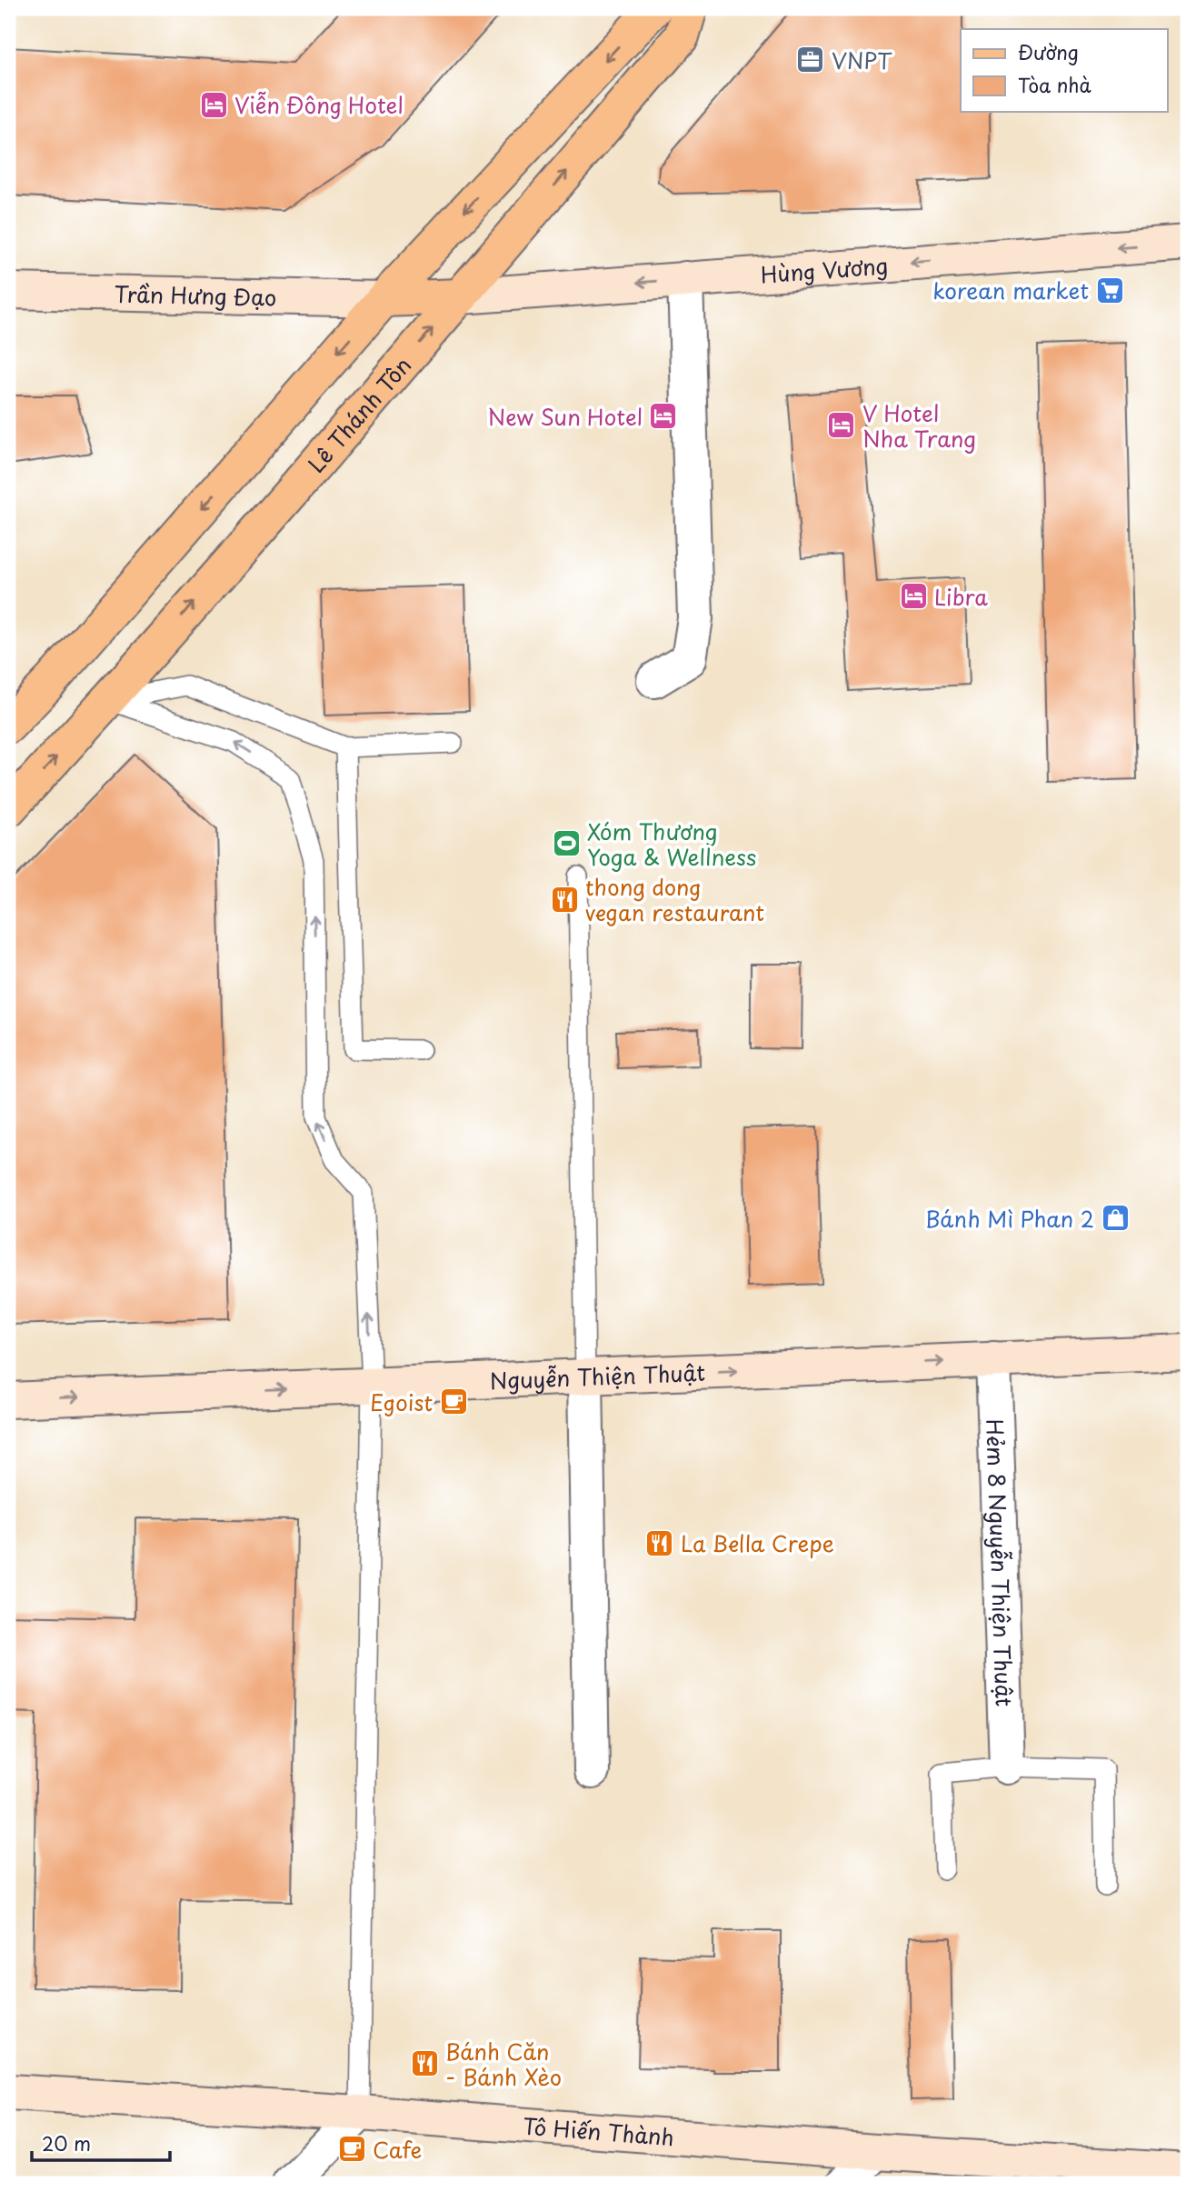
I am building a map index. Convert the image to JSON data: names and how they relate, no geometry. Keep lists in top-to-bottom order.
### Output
{
  "streets": {
    "main road": ["Lê Thánh Tôn"],
    "street": [
      "Hùng Vương",
      "Trần Hưng Đạo",
      "Nguyễn Thiện Thuật",
      "Hẻm 8 Nguyễn Thiện Thuật",
      "Tô Hiến Thành"
    ]
  },
  "crossings": [
    ["Hùng Vương", "Lê Thánh Tôn"],
    ["Nguyễn Thiện Thuật", "Hẻm 8 Nguyễn Thiện Thuật"]
  ],
  "one_way": ["Hùng Vương", "Nguyễn Thiện Thuật"],
  "places": {
    "office": ["VNPT"],
    "hotel": [
      "Viễn Đông Hotel",
      "New Sun Hotel",
      "V Hotel Nha Trang",
      "Libra"
    ],
    "supermarket": ["korean market"],
    "sports": ["Xóm Thương Yoga & Wellness"],
    "restaurant": ["thong dong vegan restaurant", "La Bella Crepe", "Bánh Căn - Bánh Xèo"],
    "shop": ["Bánh Mì Phan 2"],
    "cafe": ["Egoist", "Cafe"]
  },
  "legend": ["Đường", "Tòa nhà"],
  "scale_bar": "20 m"
}
